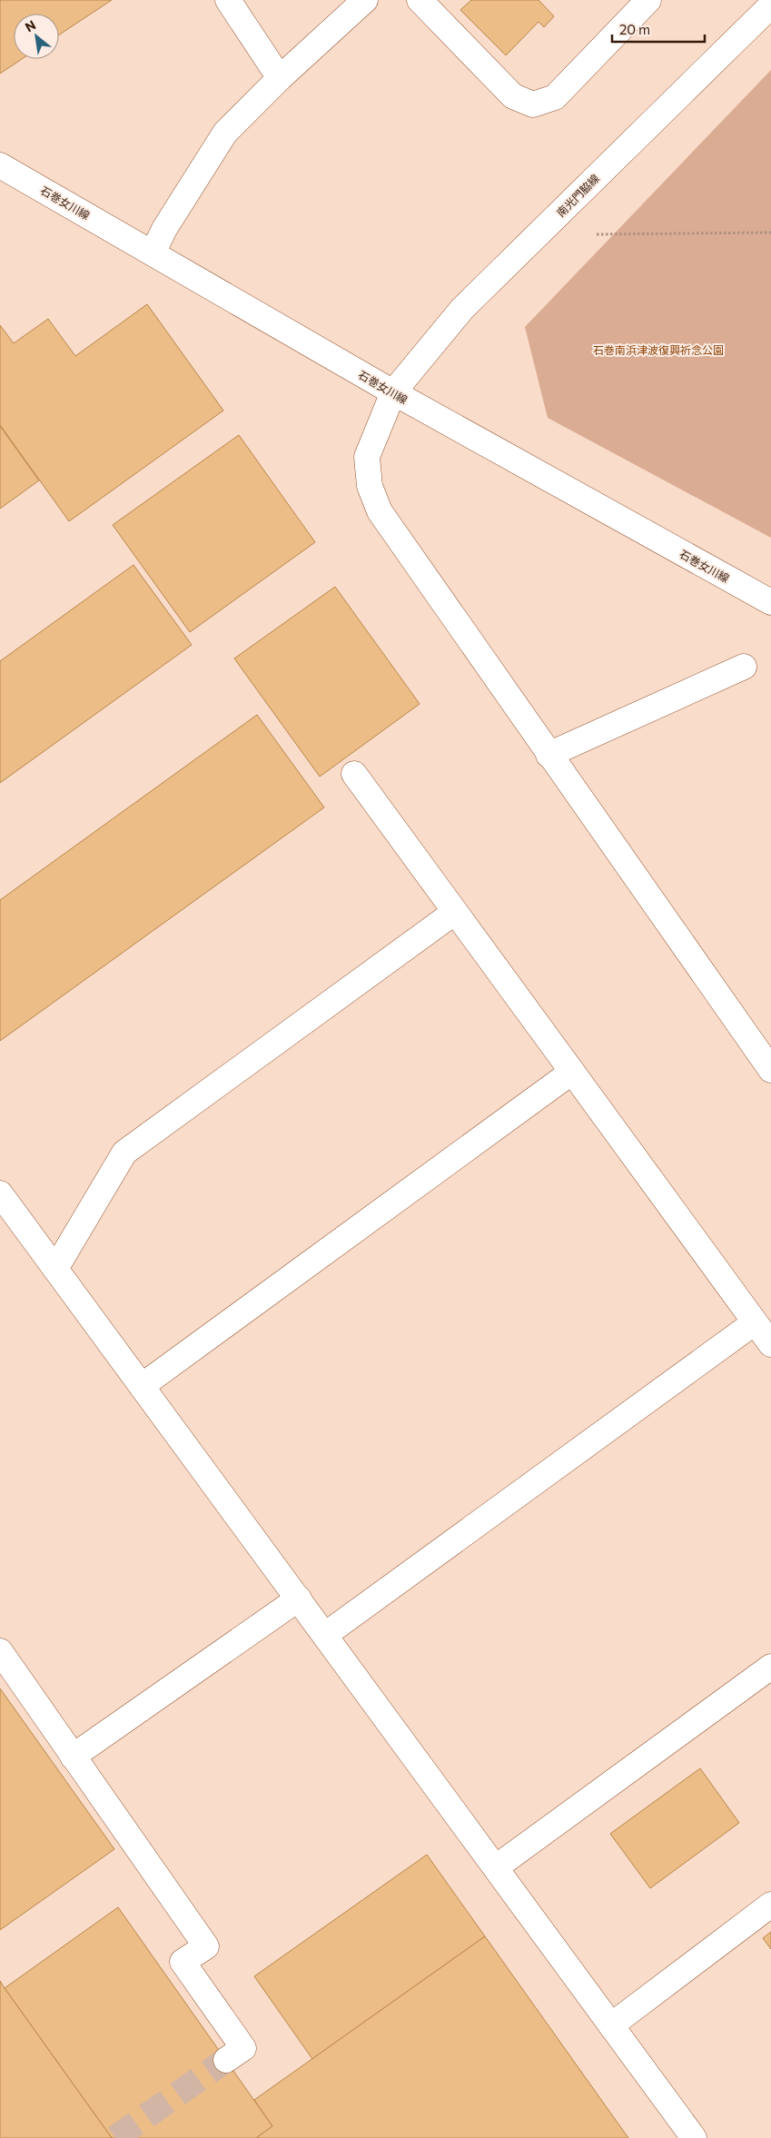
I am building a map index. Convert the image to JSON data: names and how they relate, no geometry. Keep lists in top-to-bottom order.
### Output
{
  "streets": {
    "street": ["南光門脇線", "石巻女川線"]
  },
  "crossings": [
    ["南光門脇線", "石巻女川線"]
  ],
  "parks": ["石巻南浜津波復興祈念公園"],
  "scale_bar": "20 m",
  "north": "top left"
}
